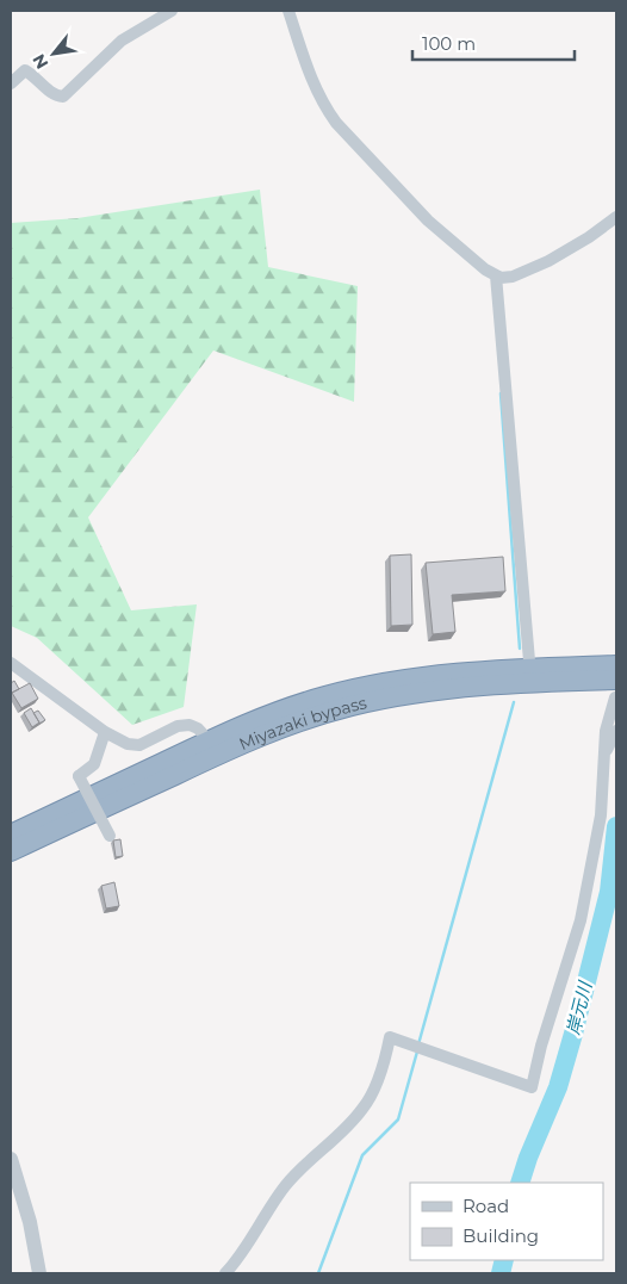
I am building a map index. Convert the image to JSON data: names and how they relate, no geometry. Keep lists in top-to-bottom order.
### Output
{
  "streets": {
    "highway": ["Miyazaki bypass"]
  },
  "water": ["岸元川"],
  "legend": ["Road", "Building"],
  "scale_bar": "100 m",
  "north": "bottom left"
}
